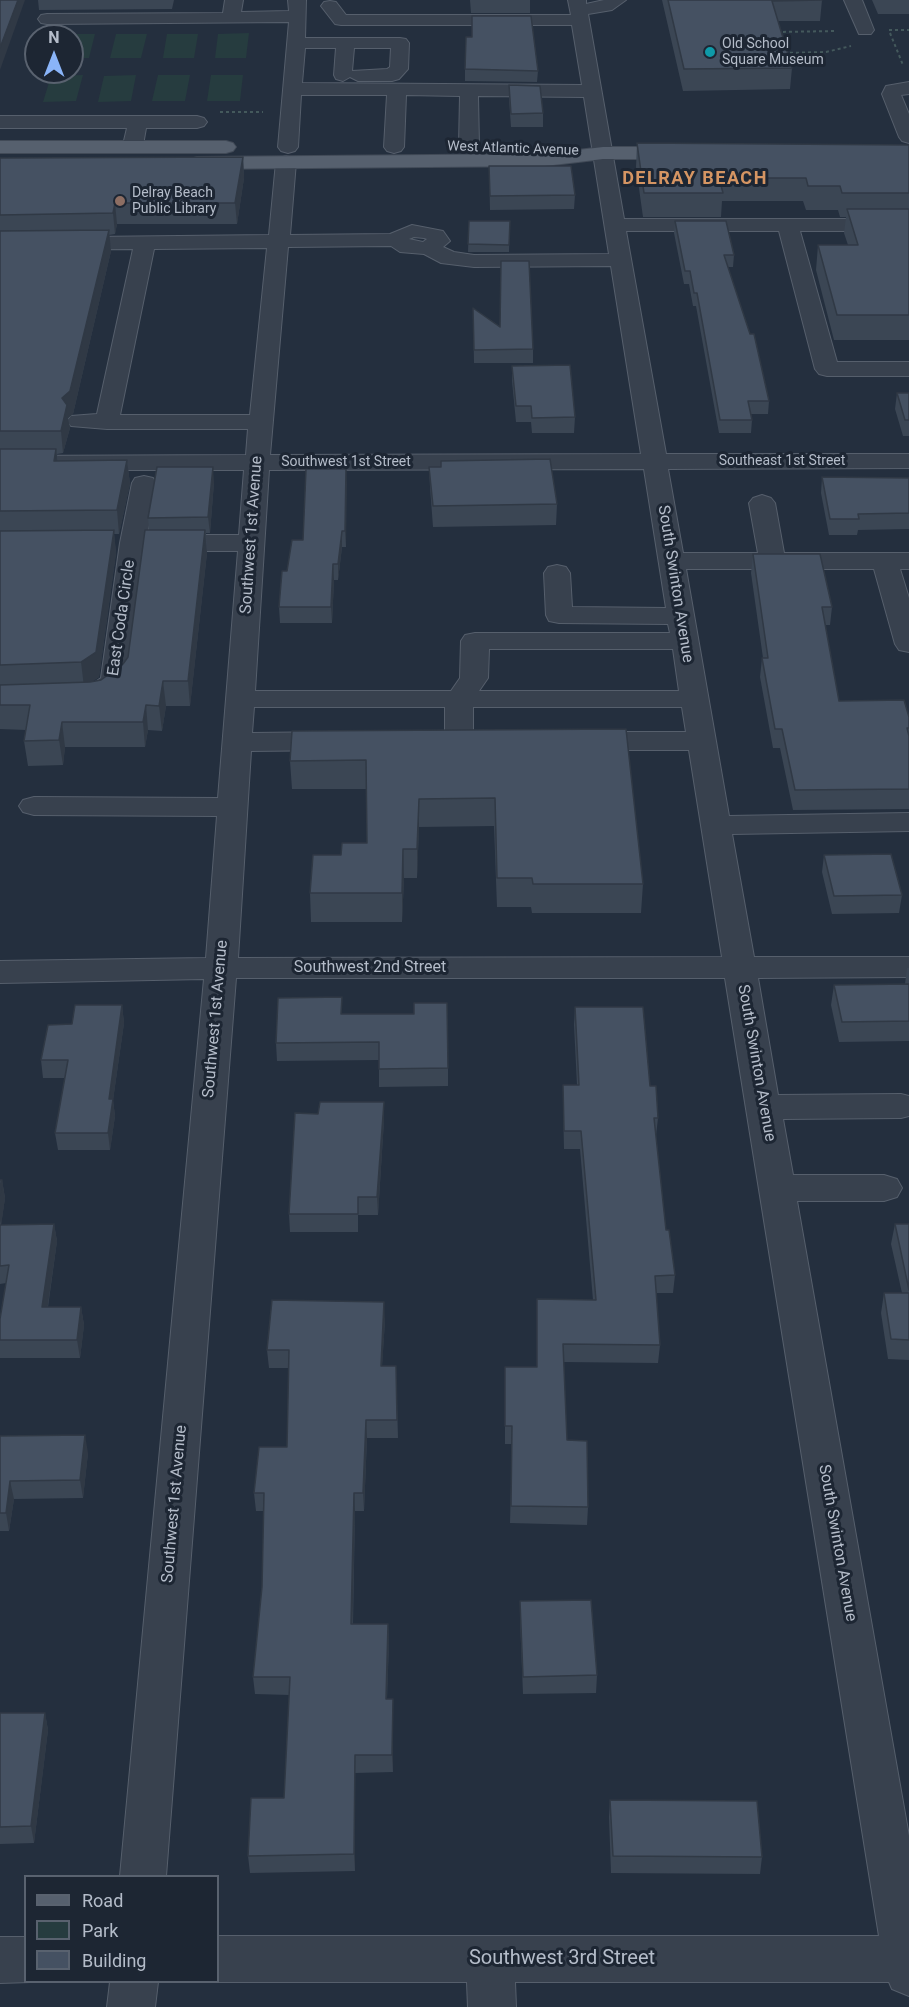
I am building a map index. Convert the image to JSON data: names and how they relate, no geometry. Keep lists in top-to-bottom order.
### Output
{
  "streets": {
    "main road": ["West Atlantic Avenue"],
    "street": [
      "Southeast 1st Street",
      "Southwest 1st Street",
      "Southwest 1st Avenue",
      "South Swinton Avenue",
      "East Coda Circle",
      "Southwest 2nd Street",
      "Southwest 3rd Street"
    ]
  },
  "crossings": [
    ["West Atlantic Avenue", "Southwest 1st Avenue"],
    ["West Atlantic Avenue", "South Swinton Avenue"],
    ["Southeast 1st Street", "Southwest 1st Street"],
    ["Southeast 1st Street", "South Swinton Avenue"],
    ["Southwest 1st Street", "Southwest 1st Avenue"],
    ["Southwest 1st Street", "South Swinton Avenue"],
    ["Southwest 1st Avenue", "Southwest 2nd Street"],
    ["South Swinton Avenue", "Southwest 2nd Street"],
    ["South Swinton Avenue", "Southwest 3rd Street"]
  ],
  "districts": ["DELRAY BEACH"],
  "places": ["Old School Square Museum", "Delray Beach Public Library"],
  "legend": ["Road", "Park", "Building"],
  "north": "top"
}
